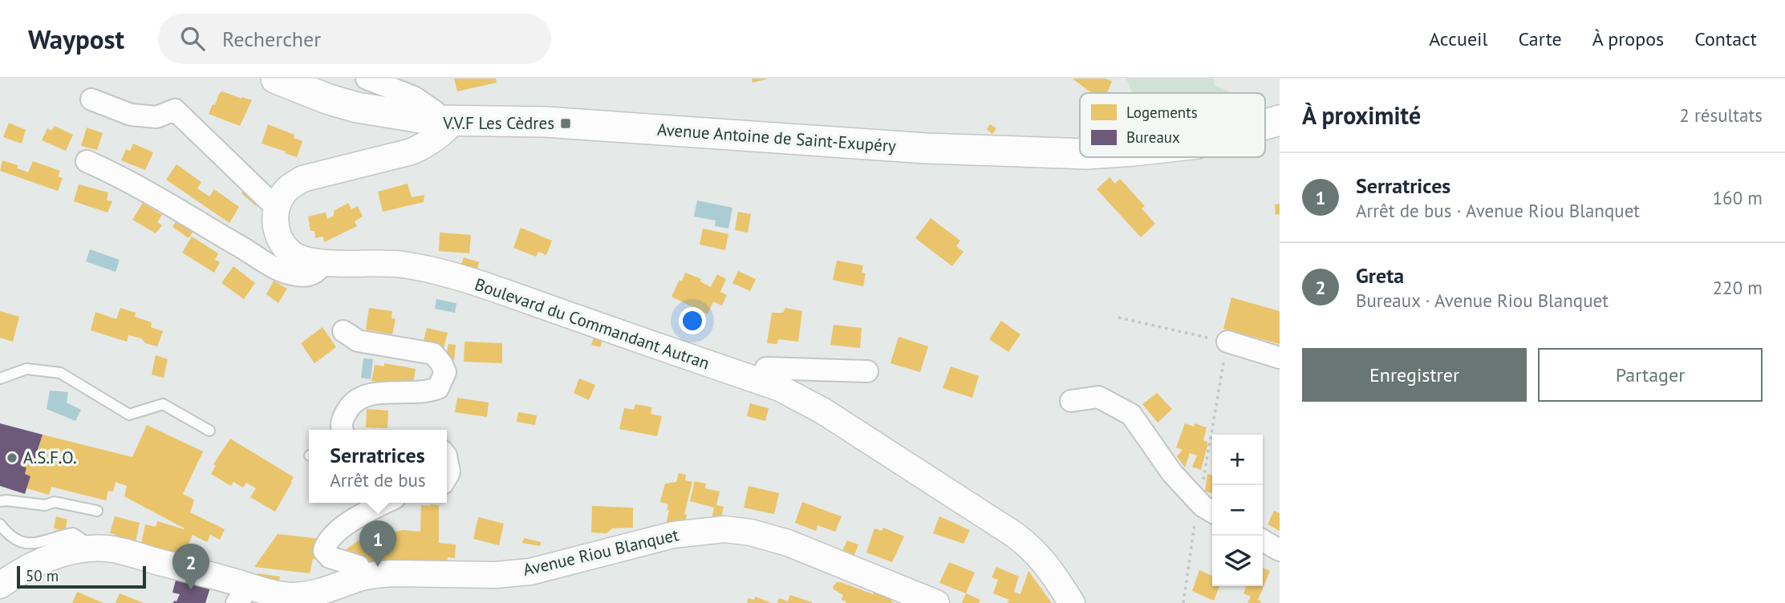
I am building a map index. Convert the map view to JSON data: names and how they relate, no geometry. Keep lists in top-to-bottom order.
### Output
{
  "streets": {
    "main road": ["Avenue Antoine de Saint-Exupéry"],
    "street": ["Boulevard du Commandant Autran", "Avenue Riou Blanquet"]
  },
  "places": {
    "transit": ["V.V.F Les Cèdres"],
    "other": ["A.S.F.O."]
  },
  "legend": ["Logements", "Bureaux"],
  "scale_bar": "50 m",
  "page": {
    "header": "Waypost",
    "search": "Rechercher",
    "nav": [
      "Accueil",
      "Carte",
      "À propos",
      "Contact"
    ],
    "heading": ["À proximité", "2 résultats"],
    "list": [
      {
        "mark": "1",
        "name": "Serratrices",
        "note": "Arrêt de bus · Avenue Riou Blanquet",
        "value": "160 m"
      },
      {
        "mark": "2",
        "name": "Greta",
        "note": "Bureaux · Avenue Riou Blanquet",
        "value": "220 m"
      }
    ],
    "buttons": ["Enregistrer", "Partager"],
    "popup": ["Serratrices", "Arrêt de bus"],
    "map_buttons": ["+", "−"],
    "pins": ["1", "2"],
    "scale": "50 m"
  }
}
